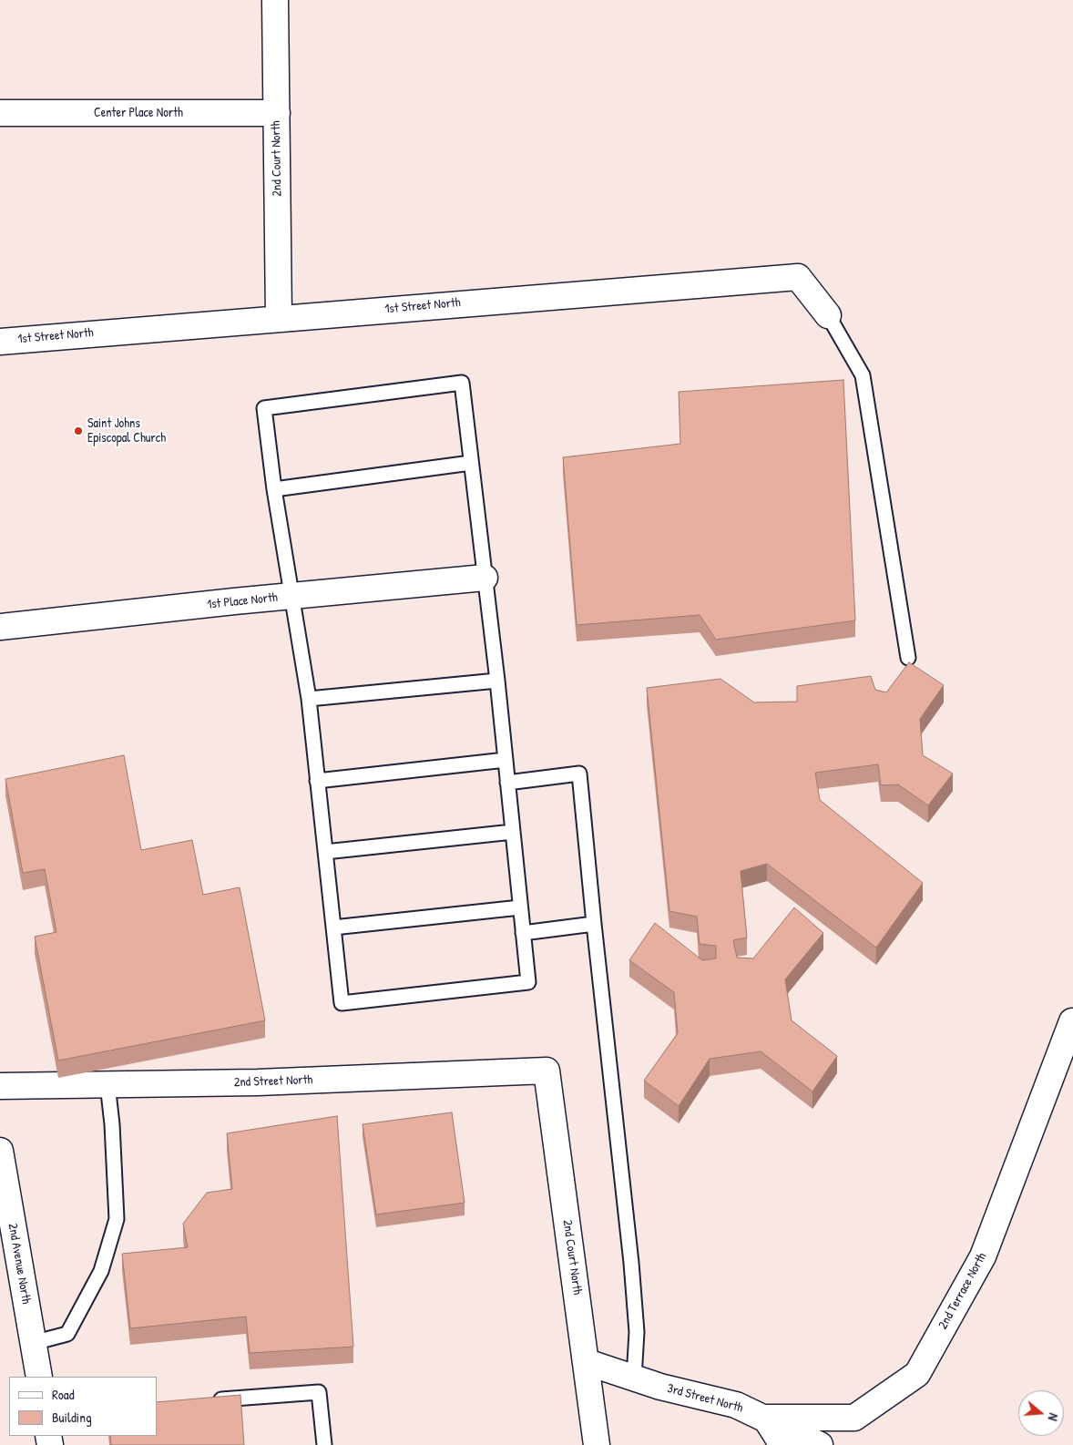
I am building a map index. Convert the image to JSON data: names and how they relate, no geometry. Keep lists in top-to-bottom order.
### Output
{
  "streets": {
    "street": [
      "Center Place North",
      "2nd Court North",
      "1st Street North",
      "1st Place North",
      "2nd Street North",
      "2nd Avenue North",
      "2nd Terrace North",
      "3rd Street North"
    ]
  },
  "crossings": [
    ["Center Place North", "2nd Court North"],
    ["2nd Court North", "1st Street North"],
    ["2nd Court North", "2nd Street North"],
    ["2nd Court North", "3rd Street North"],
    ["2nd Terrace North", "3rd Street North"]
  ],
  "places": ["Saint Johns Episcopal Church"],
  "legend": ["Road", "Building"],
  "north": "right"
}
